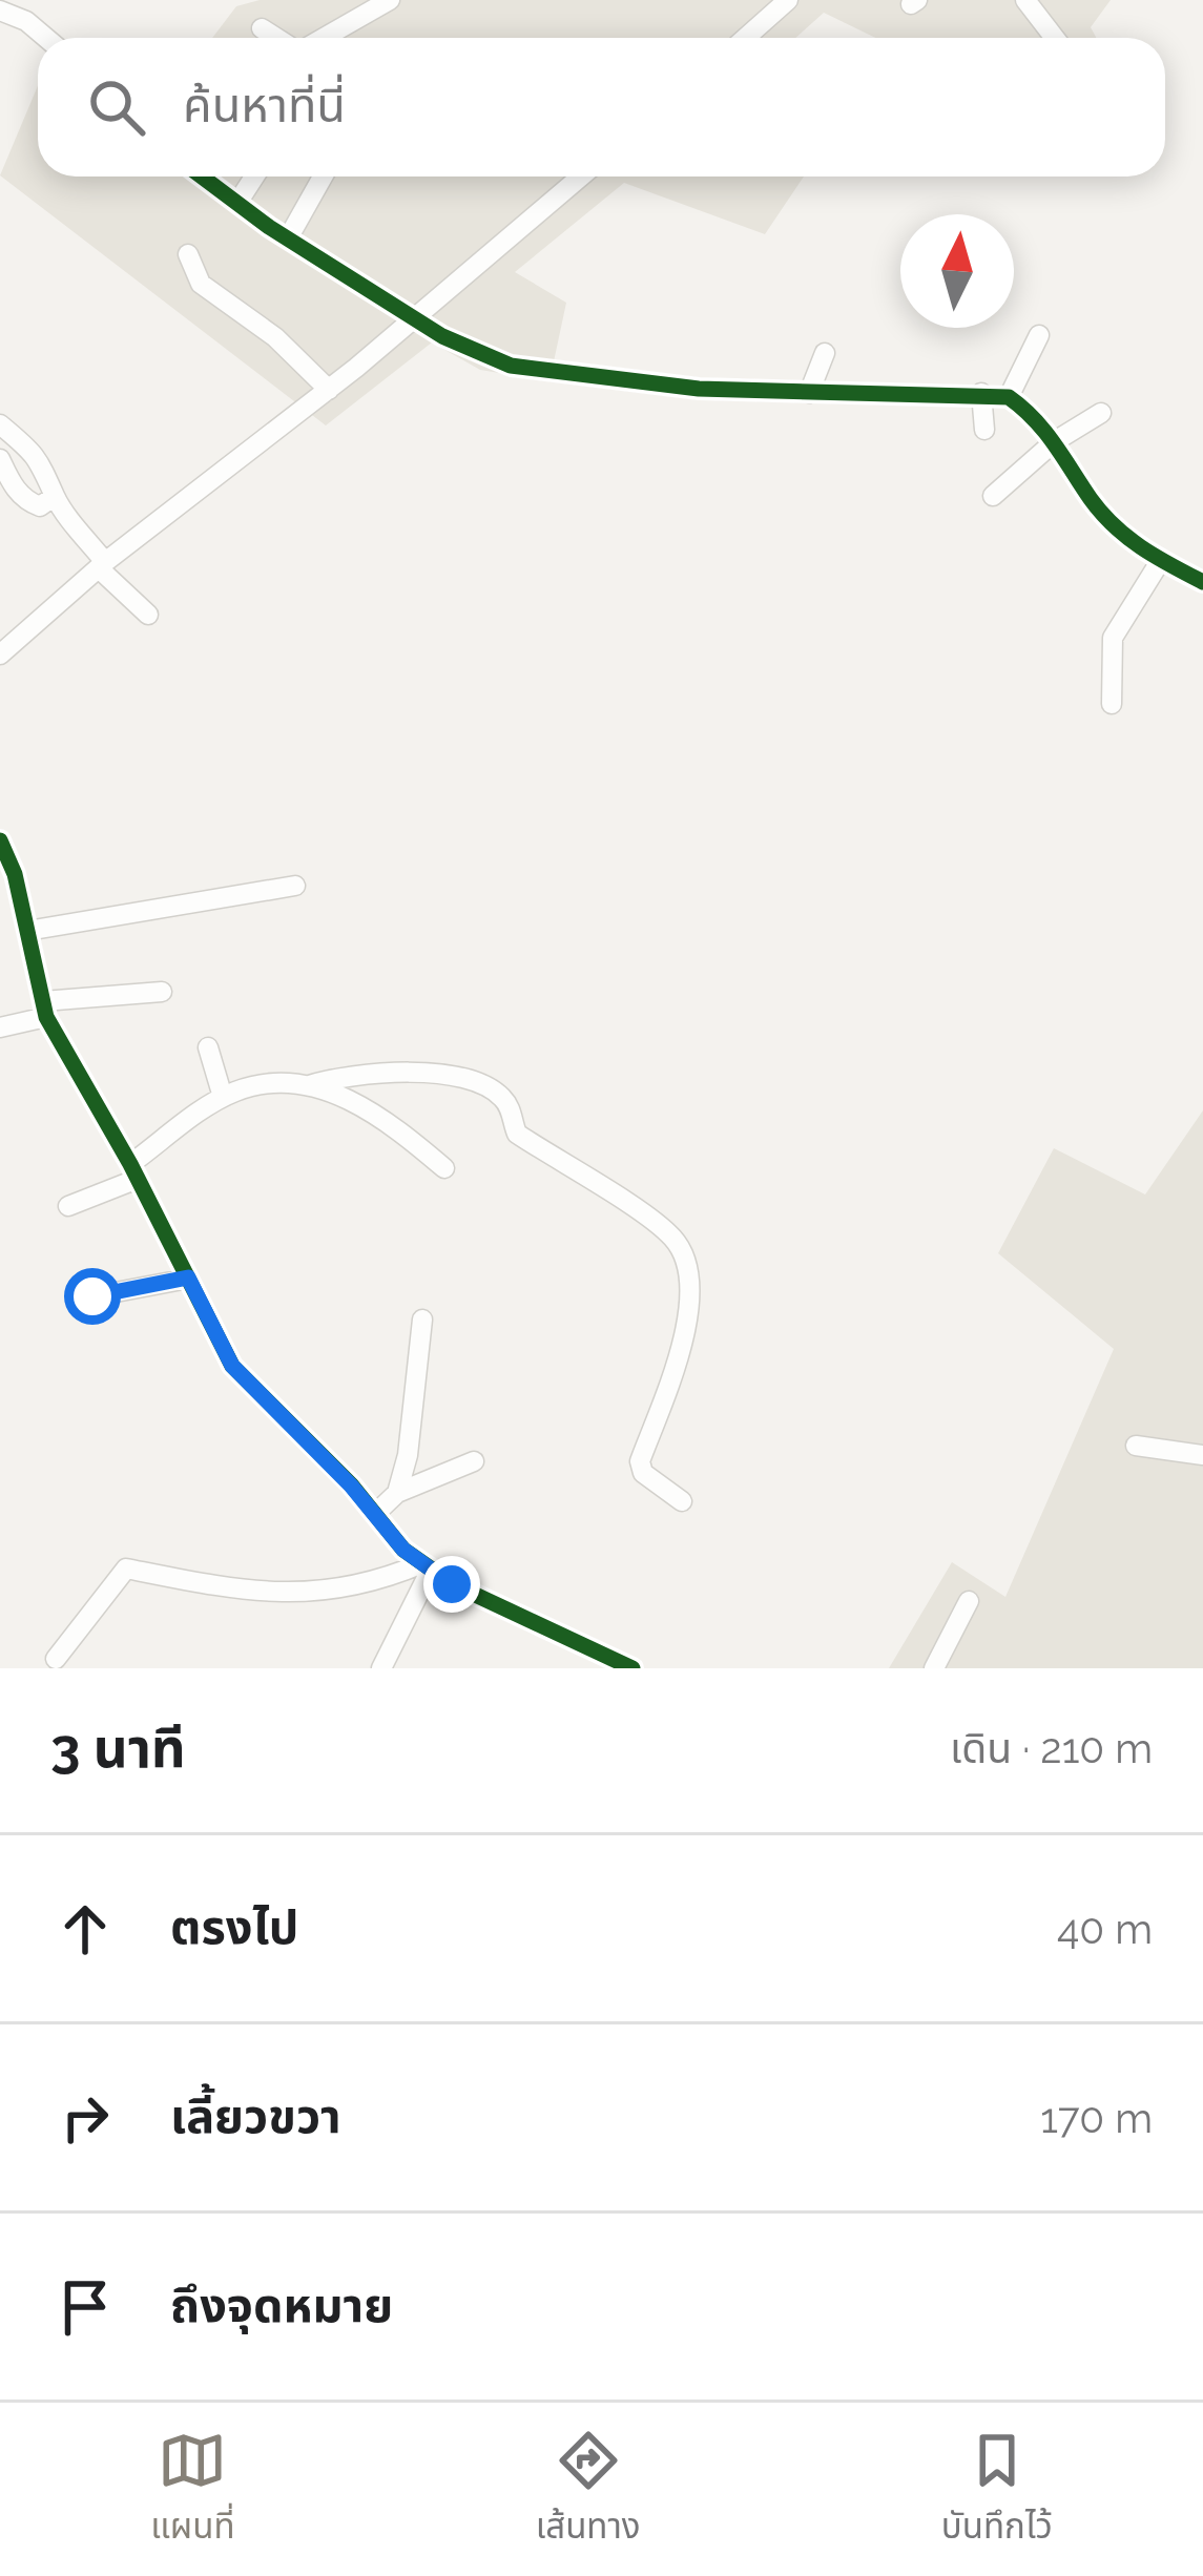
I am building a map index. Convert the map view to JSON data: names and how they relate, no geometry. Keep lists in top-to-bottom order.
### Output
{
  "north": "top",
  "page": {
    "search": "ค้นหาที่นี่",
    "heading": ["3 นาที", "เดิน · 210 m"],
    "list": [
      ["ตรงไป", "40 m"],
      ["เลี้ยวขวา", "170 m"],
      "ถึงจุดหมาย"
    ],
    "nav": ["แผนที่", "เส้นทาง", "บันทึกไว้"]
  }
}
